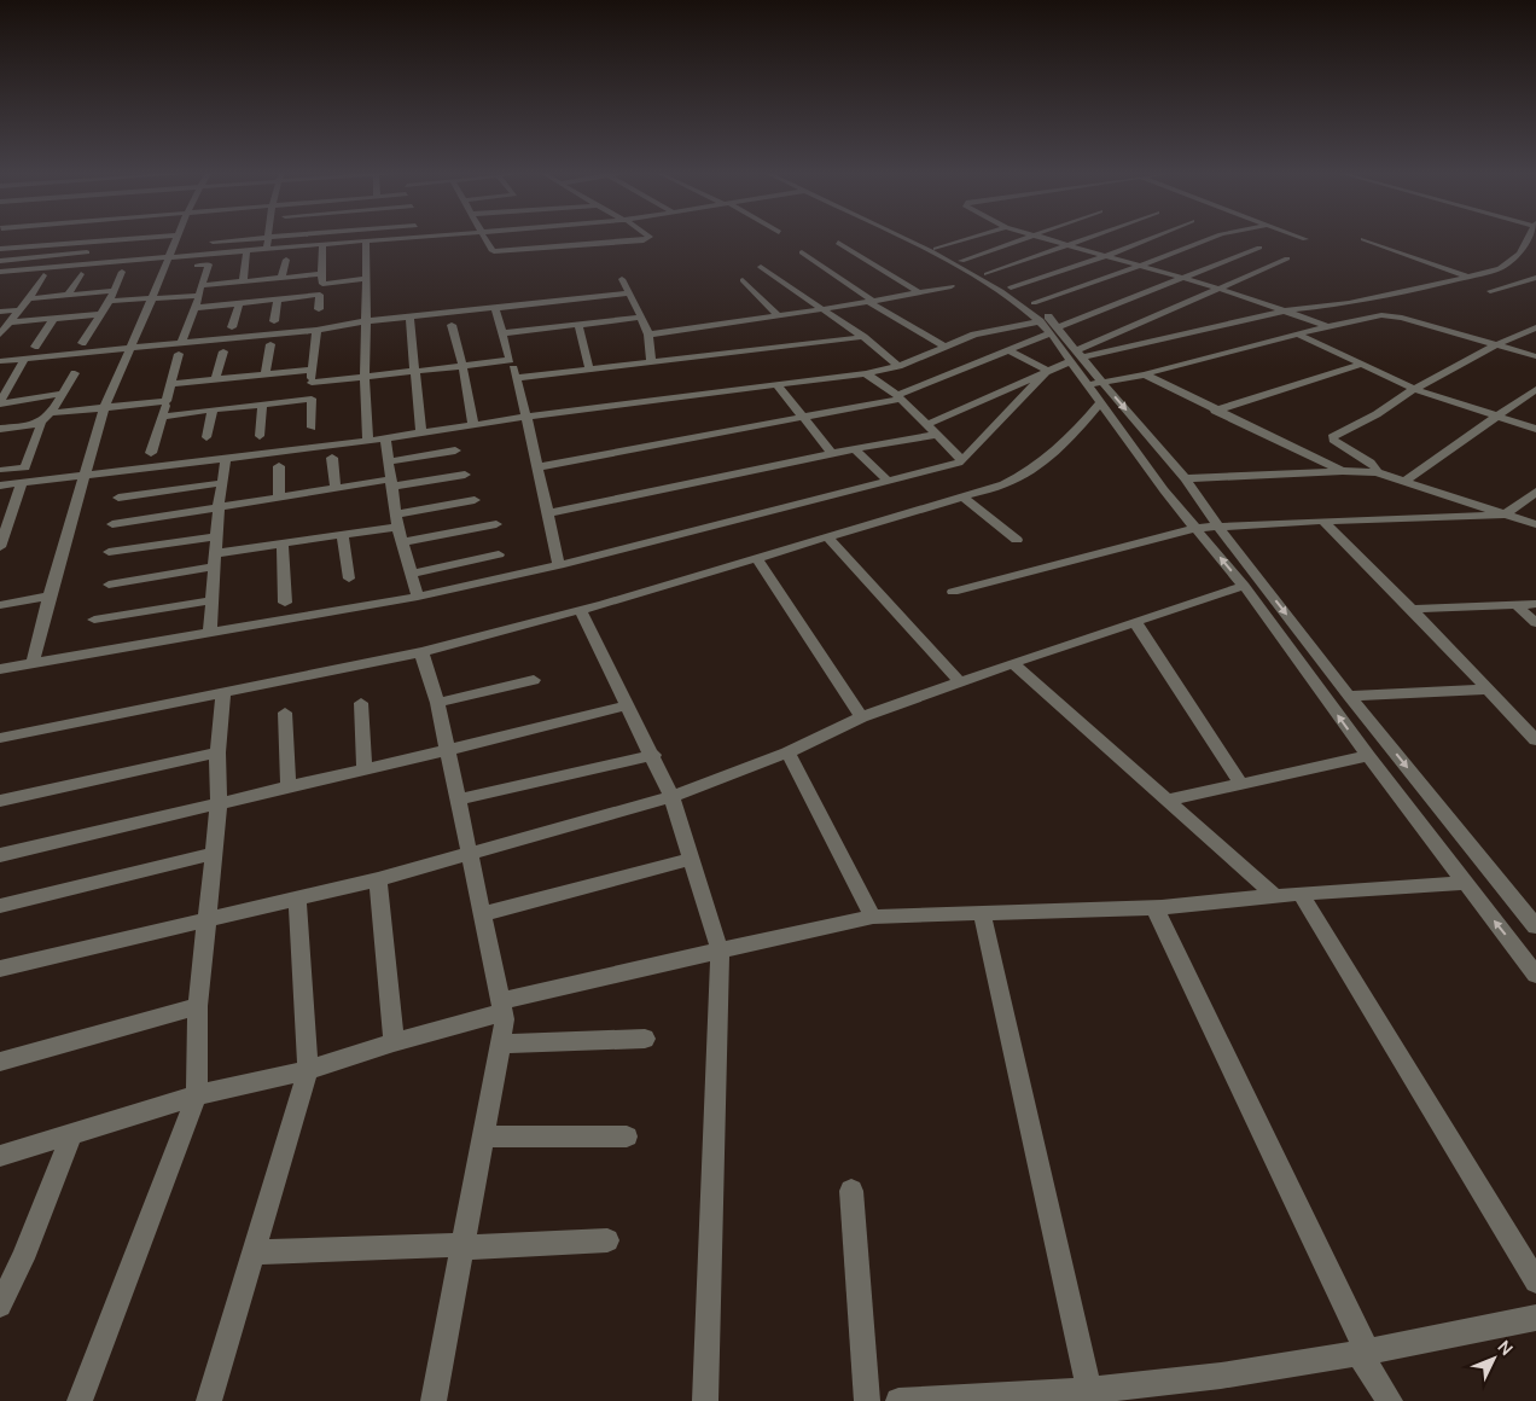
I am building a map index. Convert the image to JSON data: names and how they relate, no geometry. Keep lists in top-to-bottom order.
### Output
{
  "north": "top right"
}
